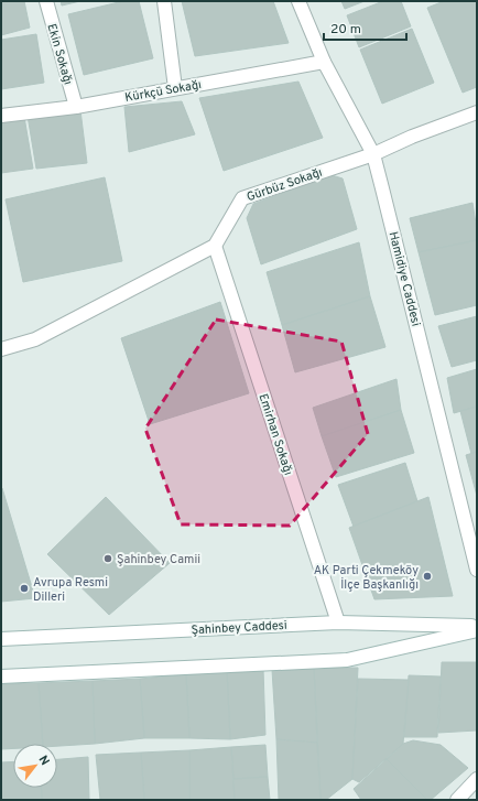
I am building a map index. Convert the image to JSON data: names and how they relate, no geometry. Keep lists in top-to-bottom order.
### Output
{
  "streets": {
    "street": [
      "Ekin Sokağı",
      "Kürkçü Sokağı",
      "Gürbüz Sokağı",
      "Hamidiye Caddesi",
      "Emirhan Sokağı",
      "Şahinbey Caddesi"
    ]
  },
  "crossings": [
    ["Ekin Sokağı", "Kürkçü Sokağı"],
    ["Kürkçü Sokağı", "Hamidiye Caddesi"],
    ["Gürbüz Sokağı", "Hamidiye Caddesi"],
    ["Gürbüz Sokağı", "Emirhan Sokağı"],
    ["Emirhan Sokağı", "Şahinbey Caddesi"]
  ],
  "places": ["Şahinbey Camii", "AK Parti Çekmeköy İlçe Başkanlığı", "Avrupa Resmi Dilleri"],
  "scale_bar": "20 m",
  "north": "top right"
}
